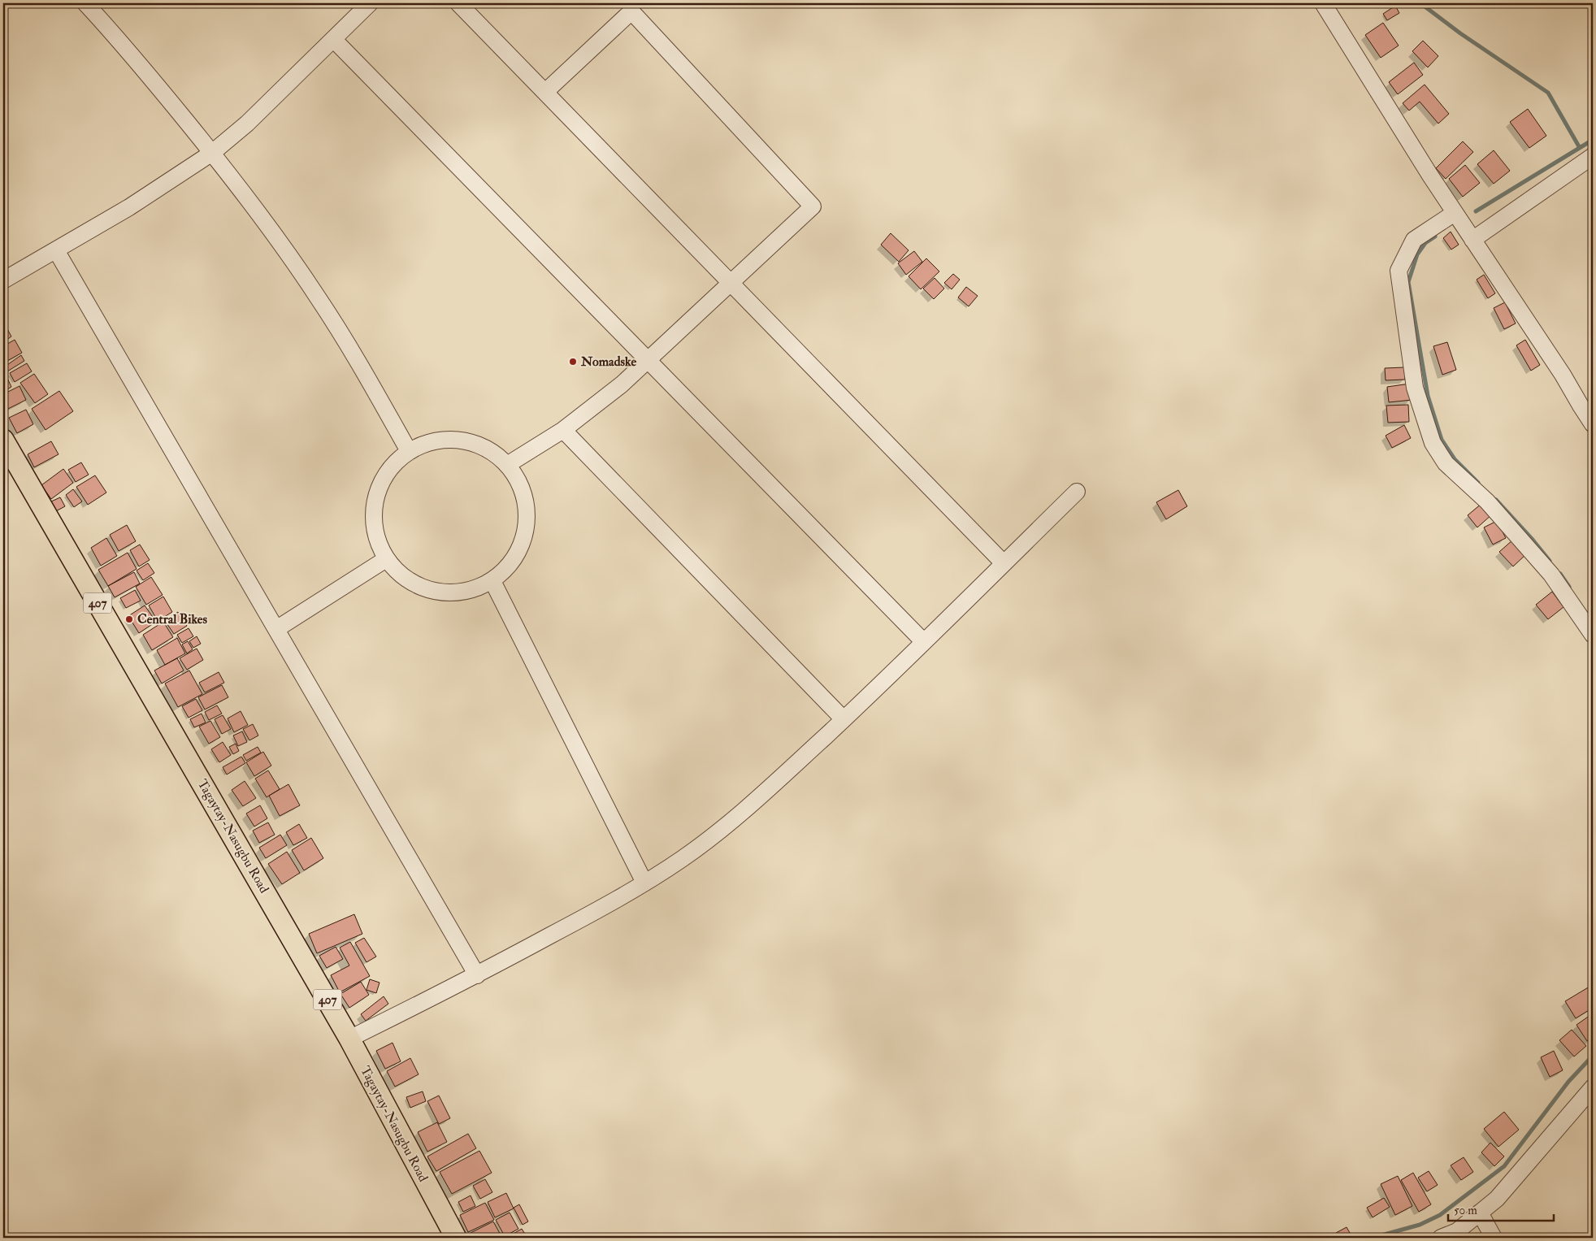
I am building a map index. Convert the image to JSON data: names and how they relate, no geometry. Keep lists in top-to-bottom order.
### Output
{
  "streets": {
    "main road": ["407", "Tagaytay-Nasugbu Road"]
  },
  "places": ["Nomadske", "Central Bikes"],
  "scale_bar": "50 m"
}
